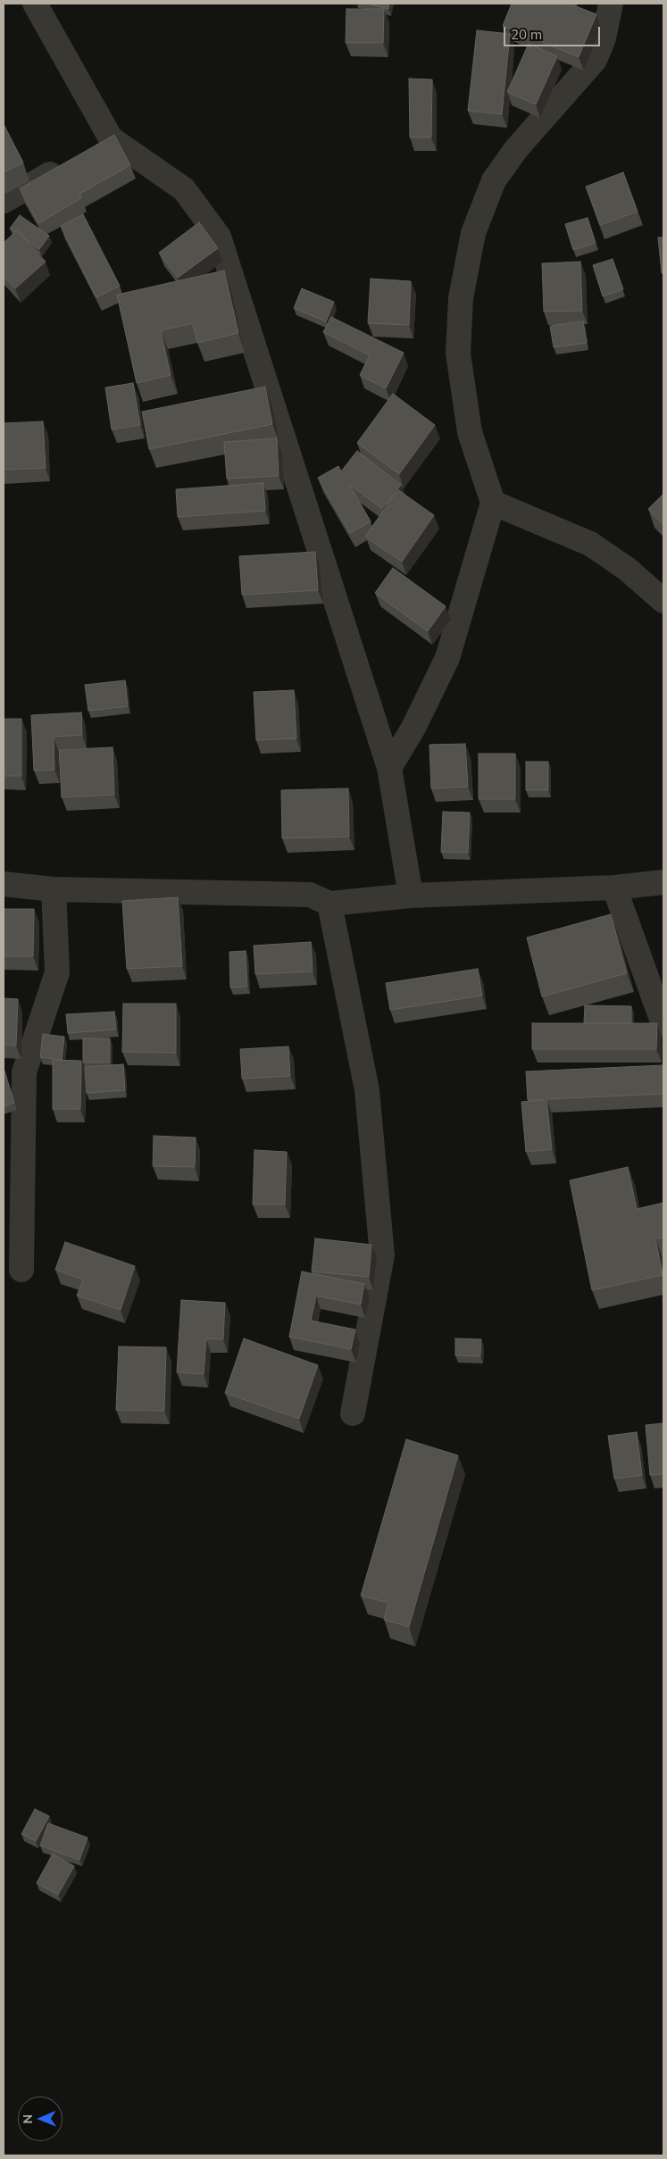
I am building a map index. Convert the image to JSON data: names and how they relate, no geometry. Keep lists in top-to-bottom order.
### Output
{
  "scale_bar": "20 m",
  "north": "left"
}
